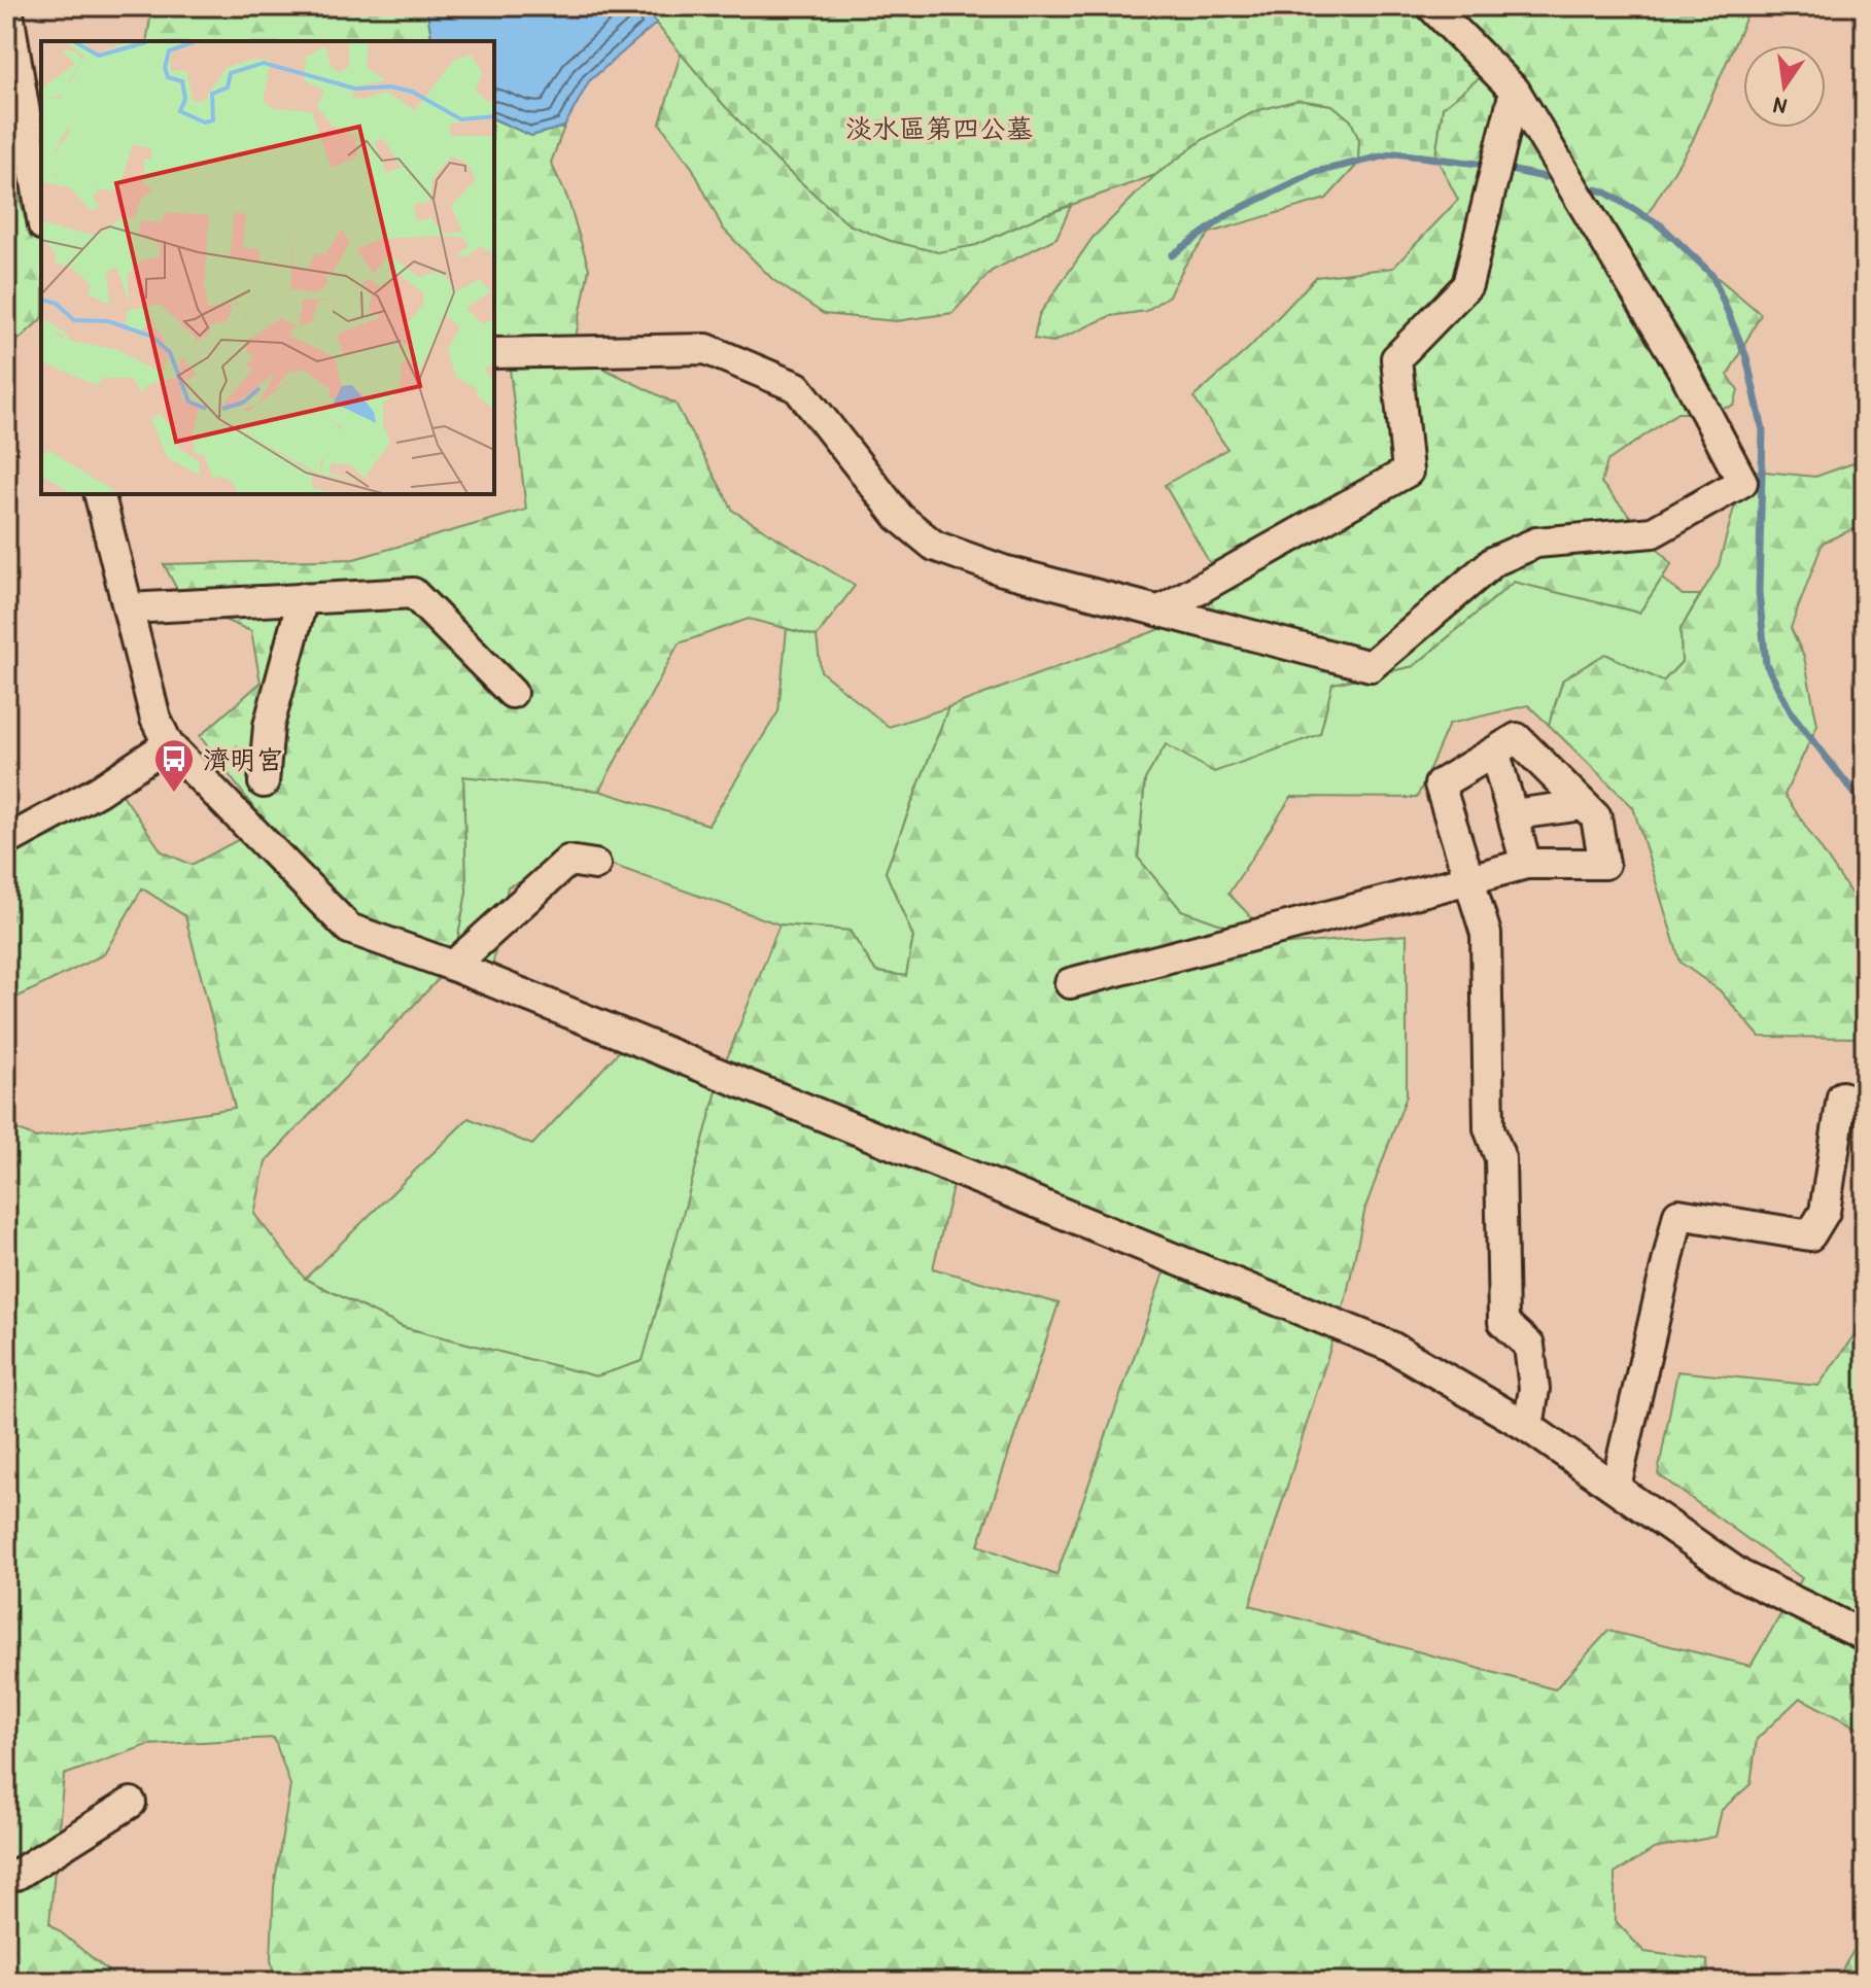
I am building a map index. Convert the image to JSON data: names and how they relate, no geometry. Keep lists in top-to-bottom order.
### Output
{
  "parks": ["淡水區第四公墓"],
  "places": {
    "bus stop": ["濟明宮"]
  },
  "north": "bottom"
}
